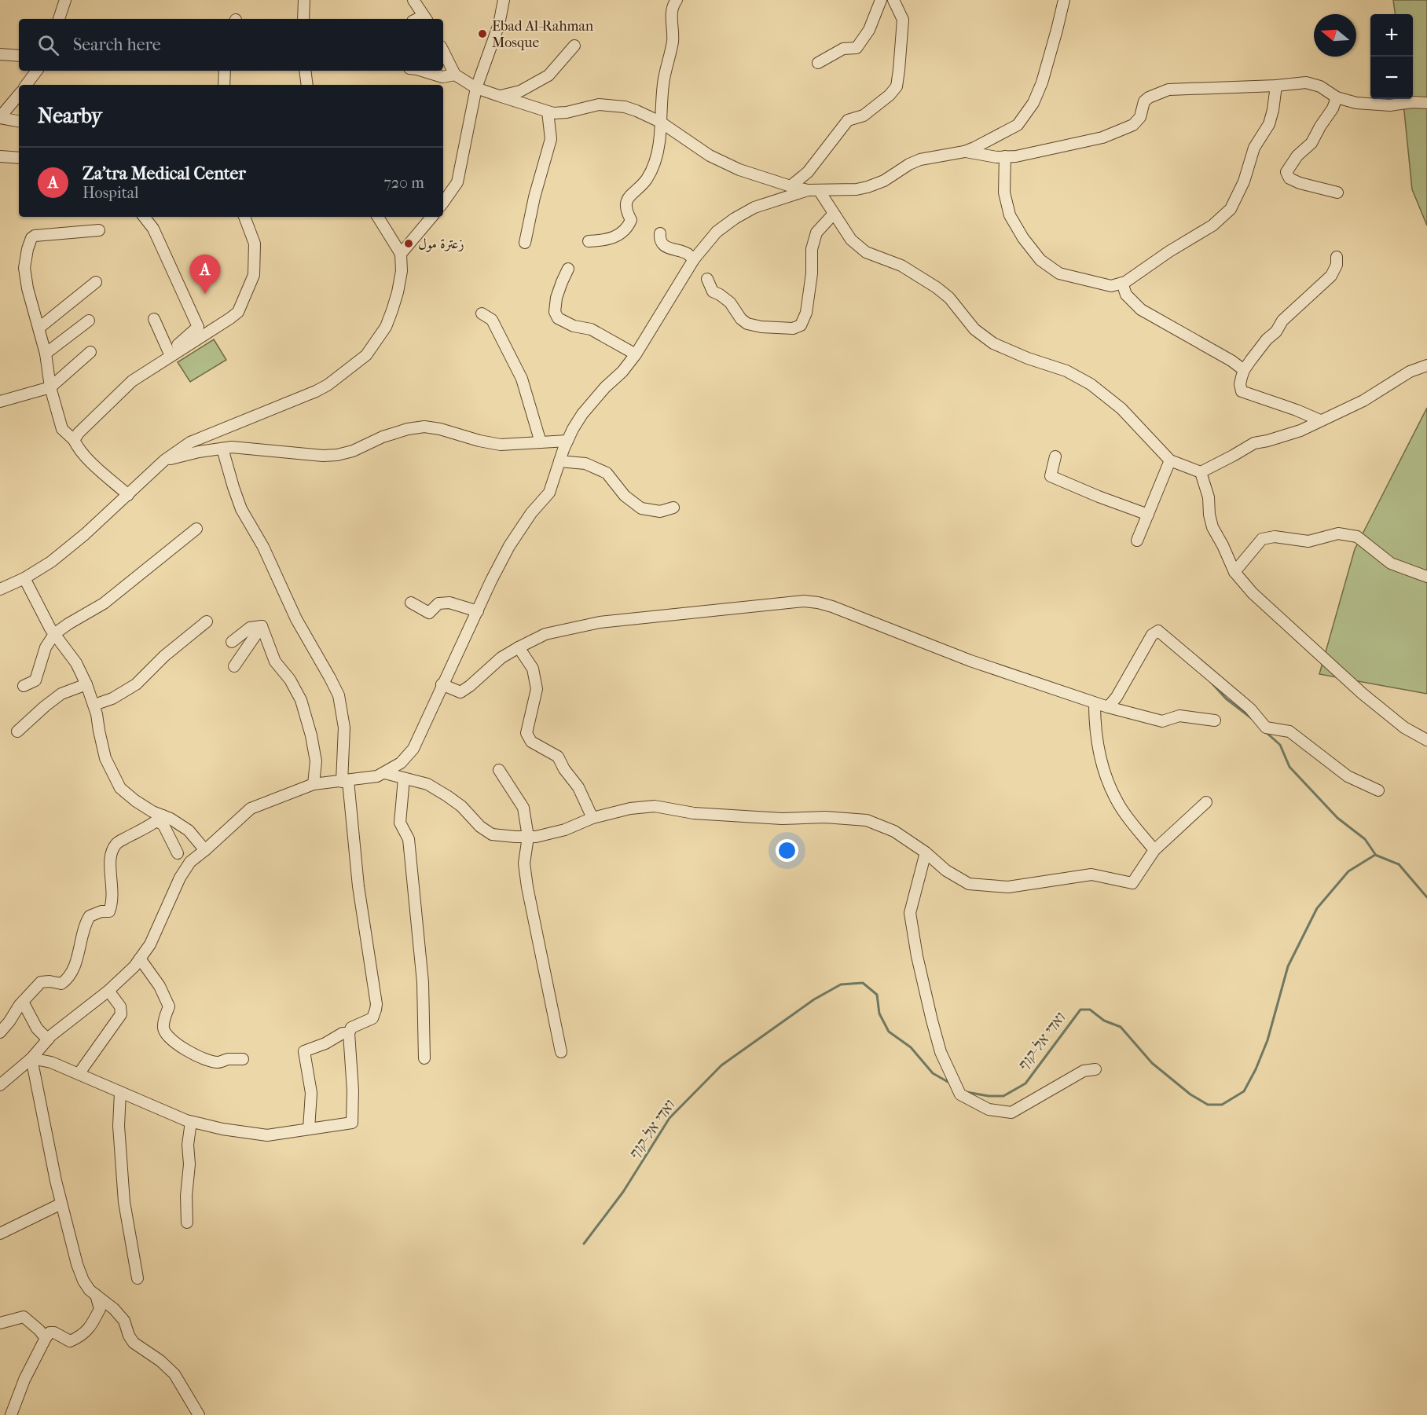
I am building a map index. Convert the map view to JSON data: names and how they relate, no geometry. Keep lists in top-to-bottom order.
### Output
{
  "water": ["ואדי אל-קוף"],
  "places": ["Ebad Al-Rahman Mosque", "زعترة مول"],
  "north": "left",
  "page": {
    "map_buttons": ["+", "−"],
    "search": "Search here",
    "heading": "Nearby",
    "list": [
      {
        "mark": "A",
        "name": "Za'tra Medical Center",
        "note": "Hospital",
        "value": "720 m"
      }
    ],
    "pins": "A"
  }
}
